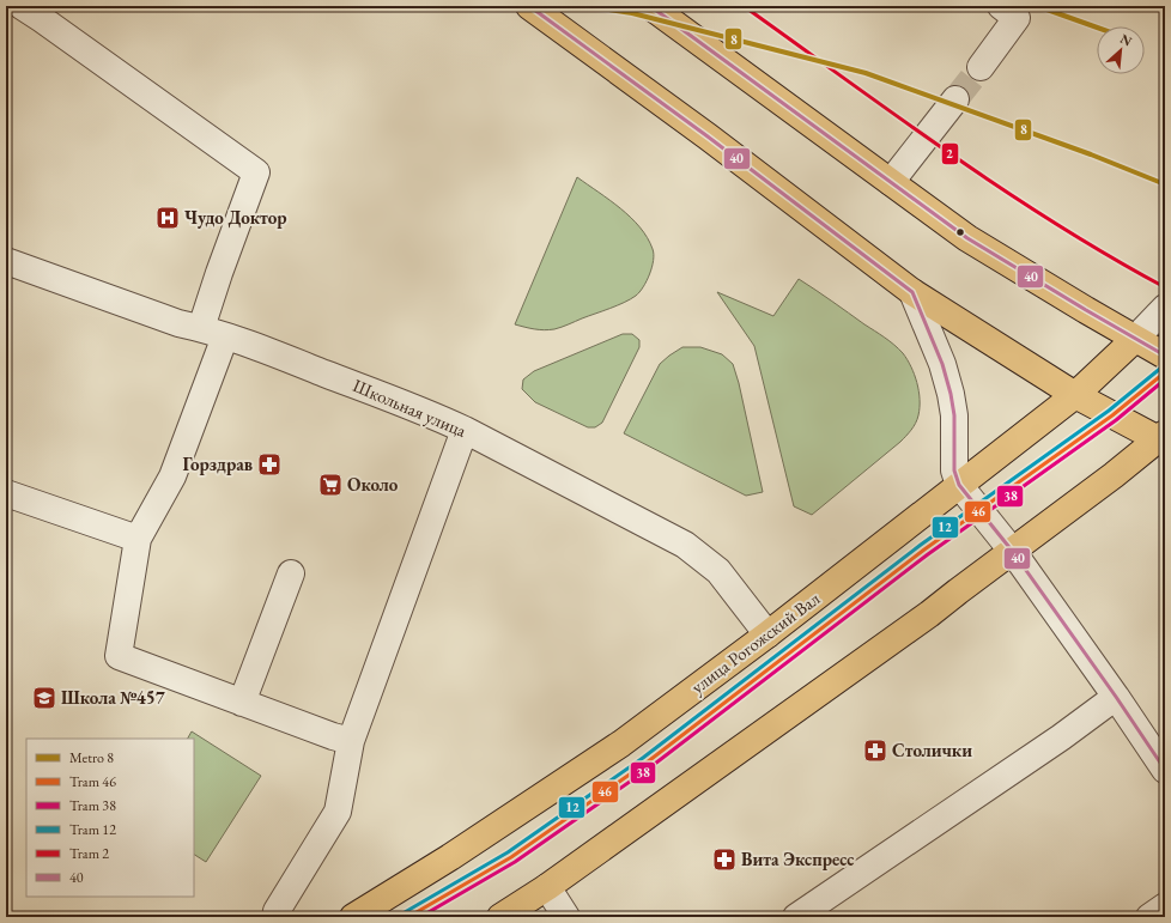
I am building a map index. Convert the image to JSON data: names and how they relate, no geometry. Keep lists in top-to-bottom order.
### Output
{
  "streets": {
    "main road": ["улица Рогожский Вал"],
    "street": ["Школьная улица"]
  },
  "crossings": [
    ["Школьная улица", "улица Рогожский Вал"]
  ],
  "places": {
    "hospital": ["Чудо Доктор"],
    "pharmacy": ["Горздрав", "Столички", "Вита Экспресс"],
    "supermarket": ["Около"],
    "school or university": ["Школа №457"]
  },
  "lines": [
    "metro line 8",
    "tram line 2",
    "transit line 40",
    "tram line 12",
    "tram line 46",
    "tram line 38"
  ],
  "legend": [
    "Metro 8",
    "Tram 46",
    "Tram 38",
    "Tram 12",
    "Tram 2",
    "40"
  ],
  "north": "top right"
}
